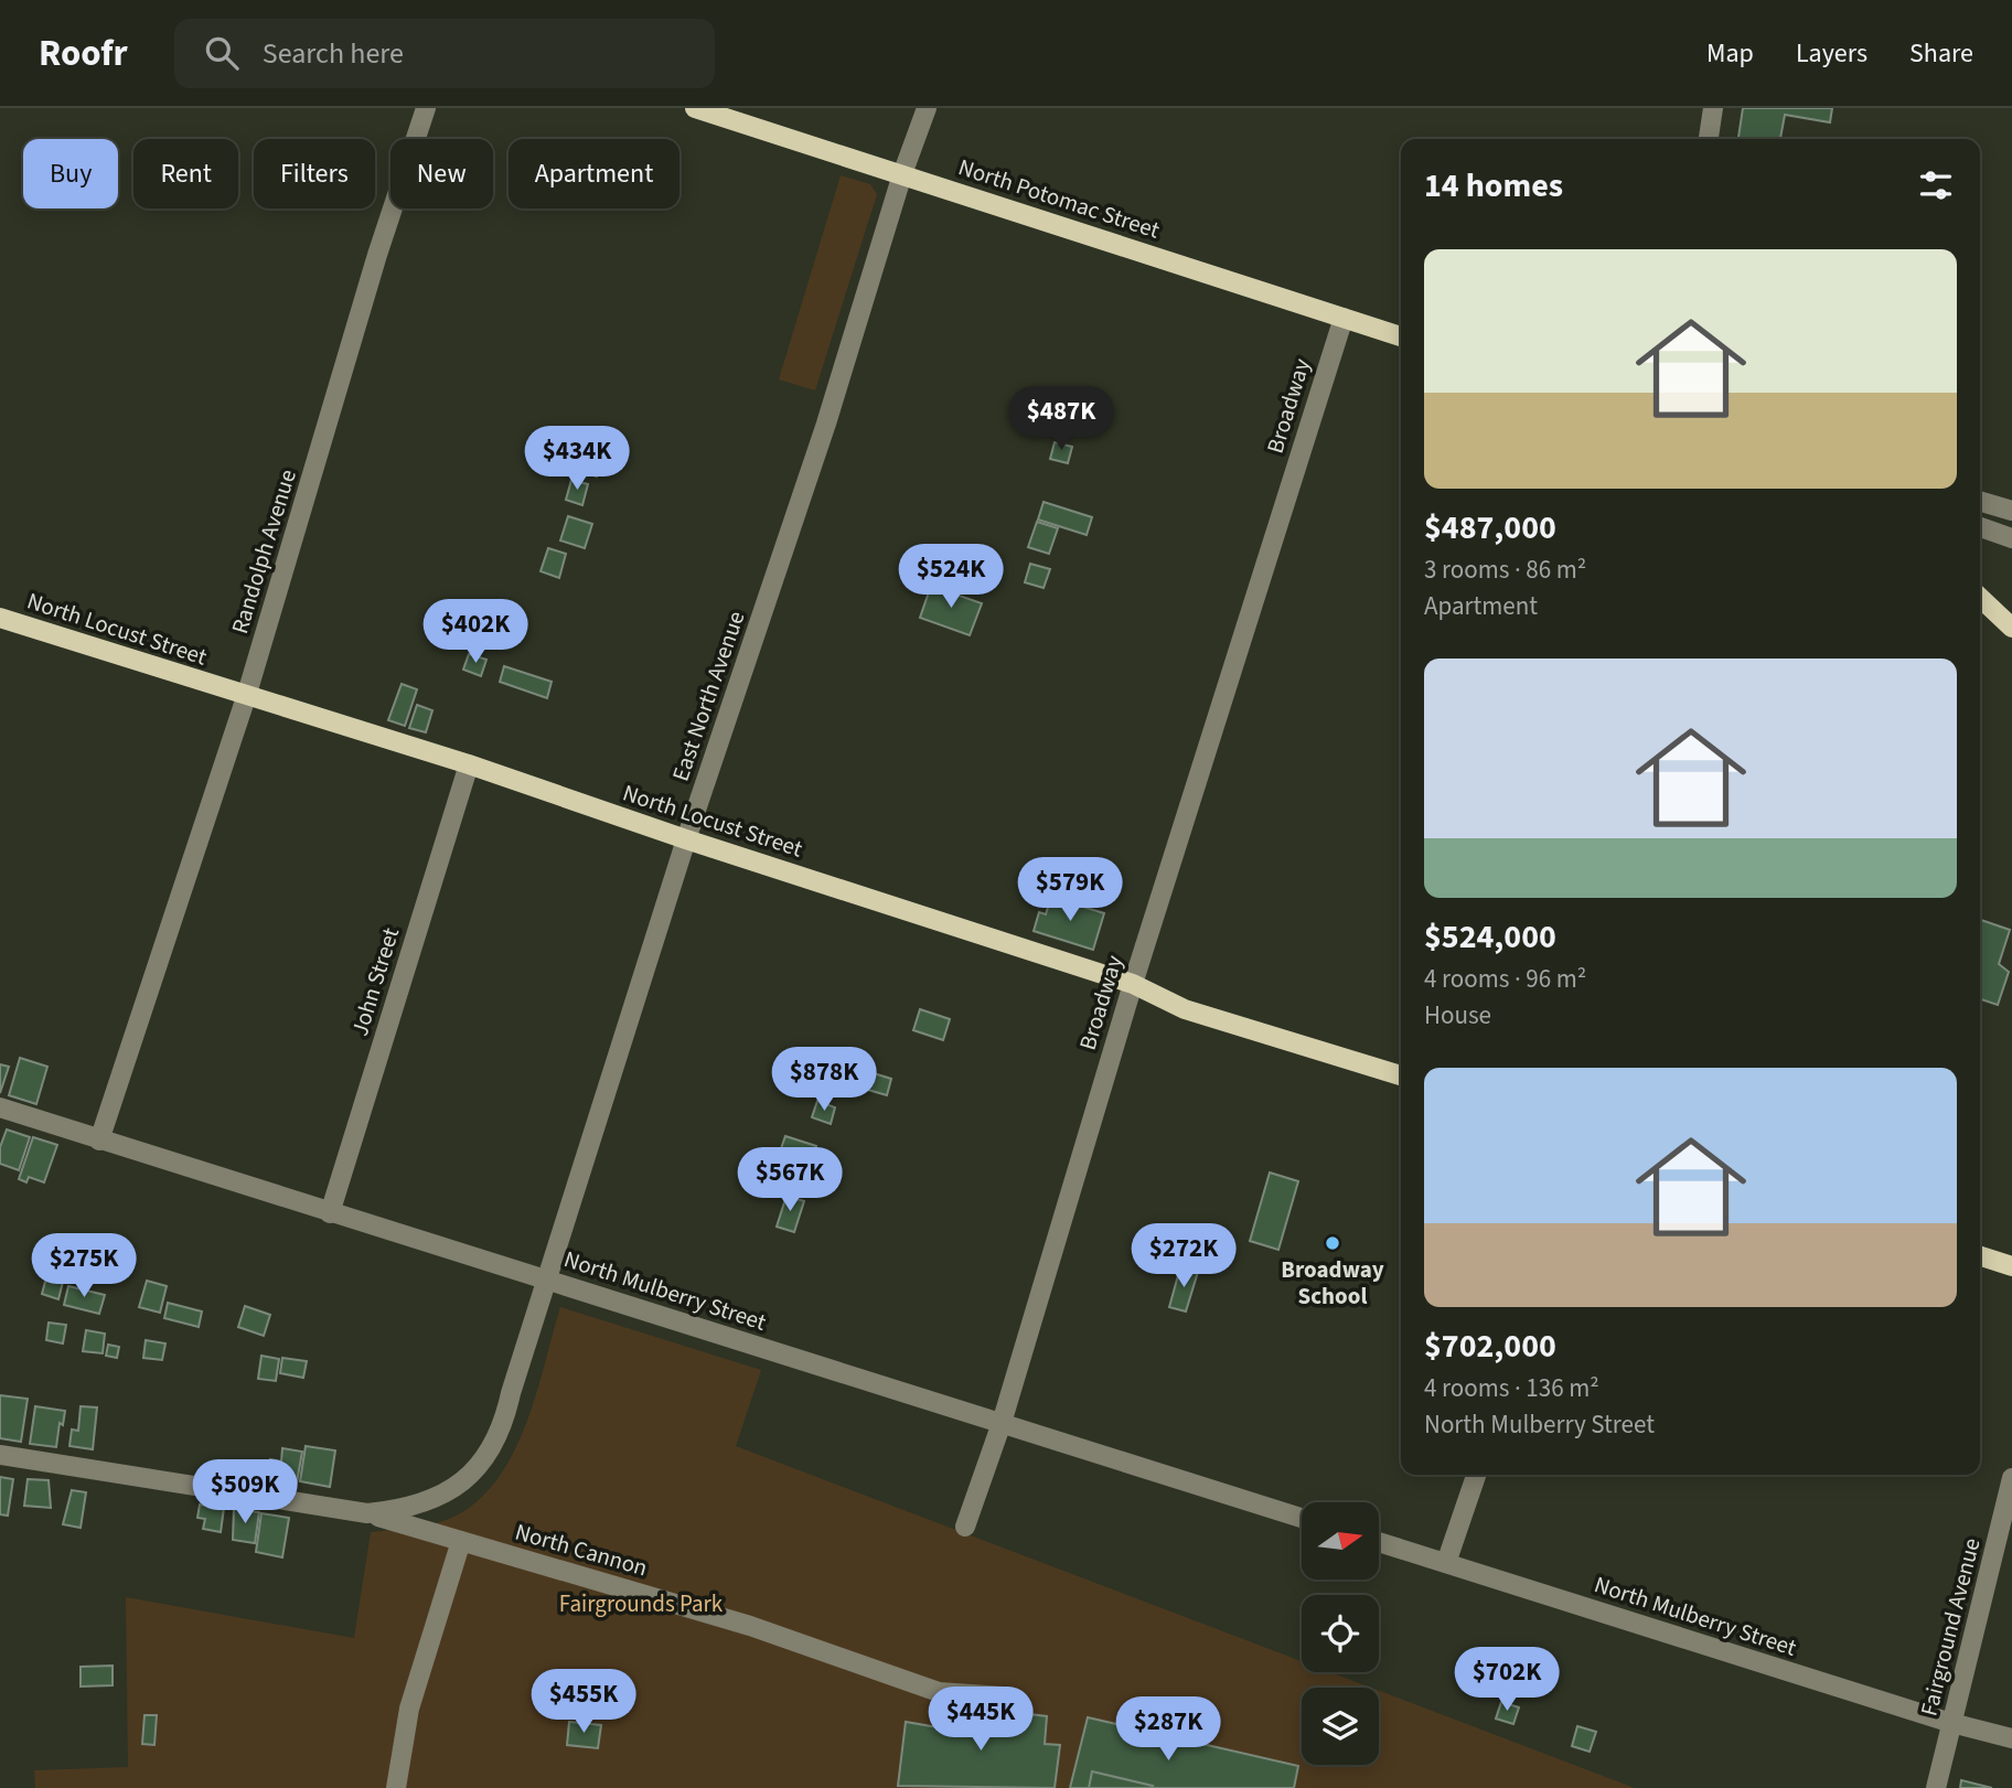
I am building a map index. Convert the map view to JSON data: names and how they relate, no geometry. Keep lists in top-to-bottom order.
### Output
{
  "streets": {
    "main road": ["North Potomac Street", "North Locust Street"],
    "street": [
      "Broadway",
      "Randolph Avenue",
      "East North Avenue",
      "John Street",
      "North Mulberry Street",
      "North Cannon",
      "Fairground Avenue"
    ]
  },
  "crossings": [
    ["North Potomac Street", "Broadway"],
    ["North Potomac Street", "East North Avenue"],
    ["Broadway", "North Locust Street"],
    ["Broadway", "North Mulberry Street"],
    ["Randolph Avenue", "North Locust Street"],
    ["Randolph Avenue", "North Mulberry Street"],
    ["North Locust Street", "East North Avenue"],
    ["North Locust Street", "John Street"],
    ["East North Avenue", "North Mulberry Street"],
    ["East North Avenue", "North Cannon"],
    ["John Street", "North Mulberry Street"],
    ["North Mulberry Street", "Fairground Avenue"]
  ],
  "parks": ["Fairgrounds Park"],
  "places": ["Broadway School"],
  "north": "right",
  "page": {
    "header": "Roofr",
    "search": "Search here",
    "nav": ["Map", "Layers", "Share"],
    "chip": [
      "Buy",
      "Rent",
      "Filters",
      "New",
      "Apartment"
    ],
    "heading": "14 homes",
    "list": [
      {
        "name": "$487,000",
        "note": "3 rooms · 86 m² · Apartment"
      },
      {
        "name": "$524,000",
        "note": "4 rooms · 96 m² · House"
      },
      {
        "name": "$702,000",
        "note": "4 rooms · 136 m² · North Mulberry Street"
      }
    ],
    "price": [
      "$487K",
      "$434K",
      "$524K",
      "$402K",
      "$579K",
      "$878K",
      "$567K",
      "$272K",
      "$275K",
      "$509K",
      "$702K",
      "$455K",
      "$445K",
      "$287K"
    ]
  }
}
